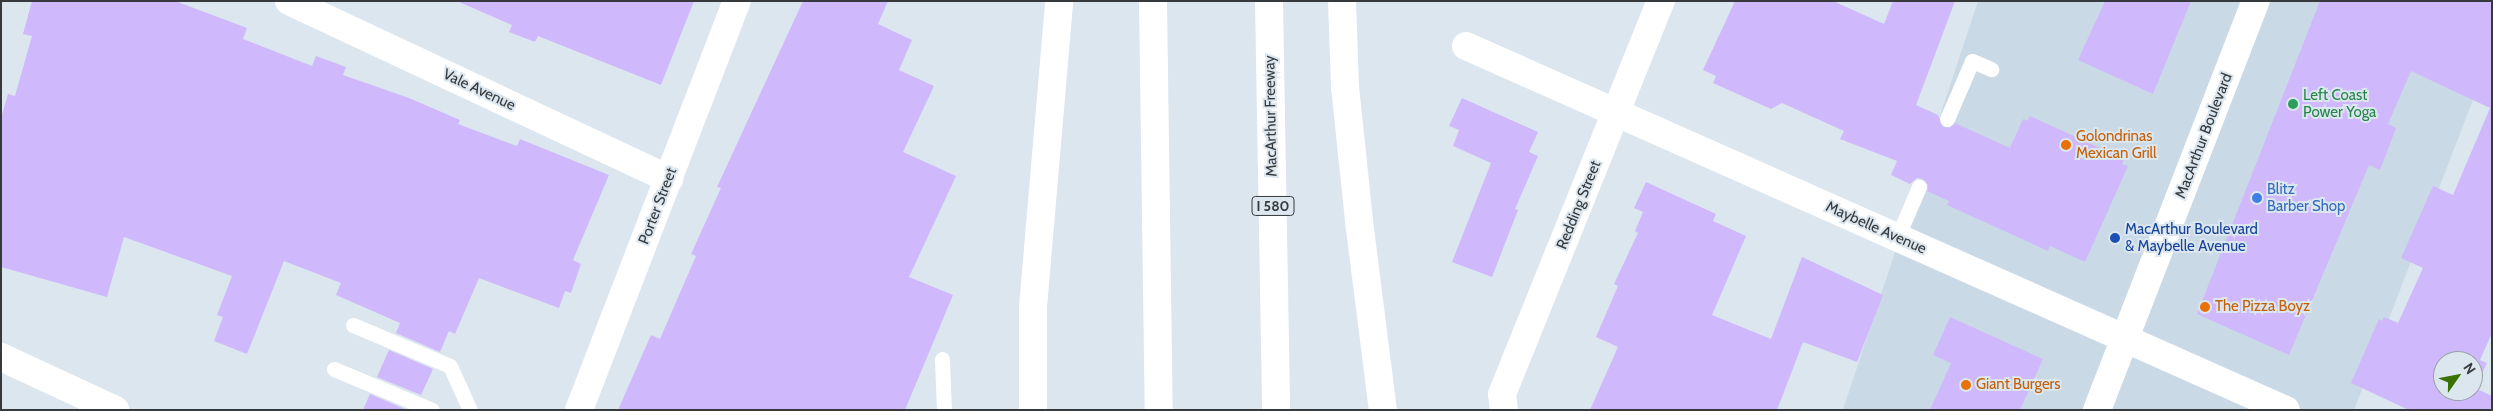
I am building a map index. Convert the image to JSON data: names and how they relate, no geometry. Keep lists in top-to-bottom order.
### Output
{
  "streets": {
    "main road": [
      "Vale Avenue",
      "MacArthur Freeway",
      "MacArthur Boulevard",
      "Redding Street",
      "Porter Street",
      "I 580",
      "Maybelle Avenue"
    ]
  },
  "crossings": [
    ["Vale Avenue", "Porter Street"],
    ["MacArthur Boulevard", "Maybelle Avenue"],
    ["Redding Street", "Maybelle Avenue"]
  ],
  "places": [
    "Left Coast Power Yoga",
    "Golondrinas Mexican Grill",
    "Blitz Barber Shop",
    "MacArthur Boulevard & Maybelle Avenue",
    "The Pizza Boyz",
    "Giant Burgers"
  ],
  "north": "top right"
}
